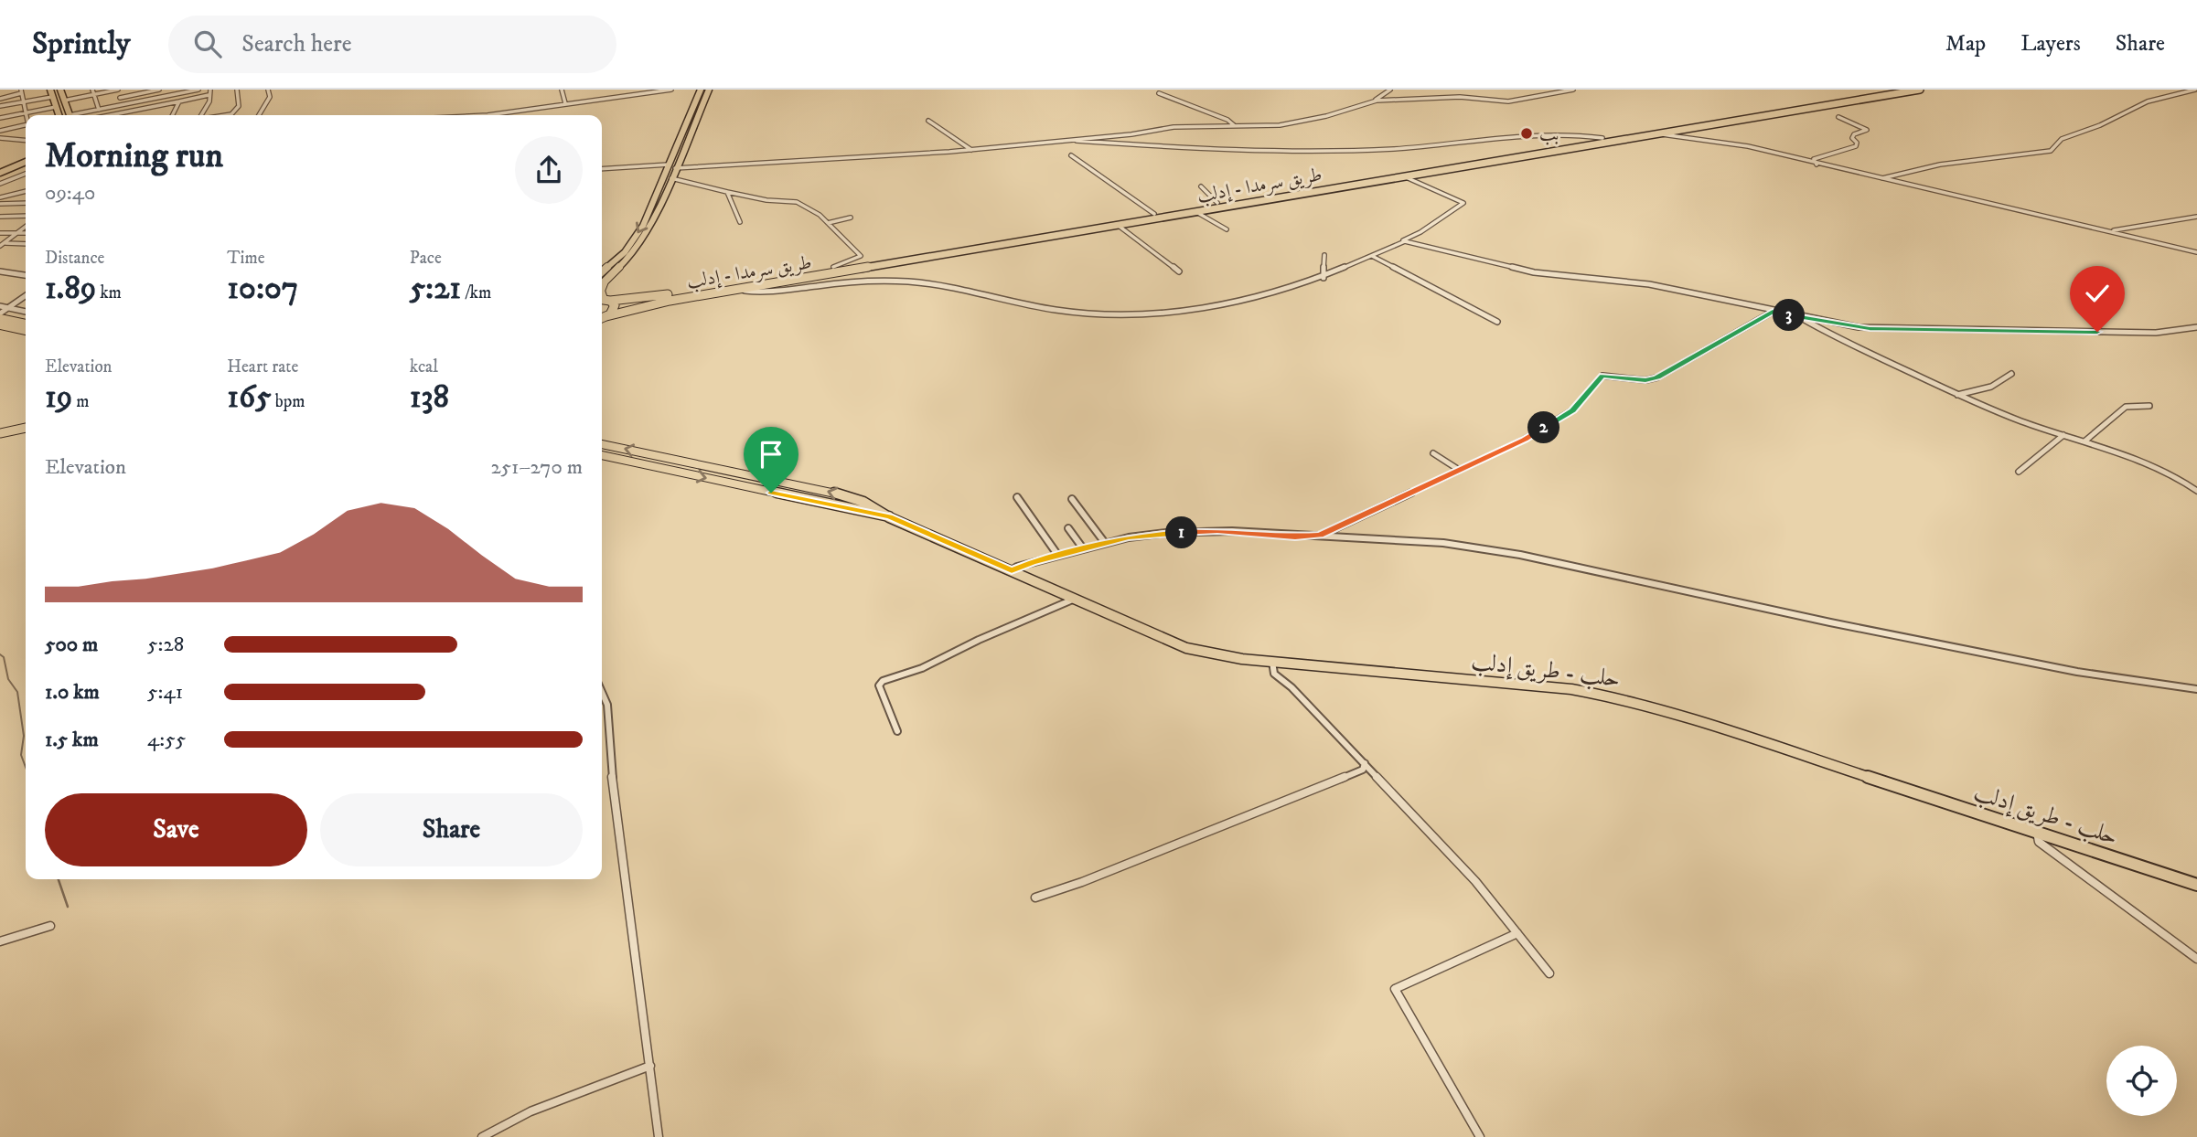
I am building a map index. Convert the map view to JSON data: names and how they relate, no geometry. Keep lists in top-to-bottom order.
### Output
{
  "streets": {
    "highway": ["طريق سرمدا - إدلب"],
    "main road": ["حلب - طريق إدلب"]
  },
  "places": ["بب"],
  "page": {
    "header": "Sprintly",
    "search": "Search here",
    "nav": ["Map", "Layers", "Share"],
    "heading": ["Morning run", "09:40"],
    "stats": [
      ["Distance", "1.89 km"],
      ["Time", "10:07"],
      ["Pace", "5:21 /km"],
      ["Elevation", "19 m"],
      ["Heart rate", "165 bpm"],
      ["kcal", "138"]
    ],
    "pins": ["3", "2", "1"],
    "chart": ["Elevation", "251–270 m"],
    "list": [
      {
        "name": "500 m",
        "note": "5:28"
      },
      {
        "name": "1.0 km",
        "note": "5:41"
      },
      {
        "name": "1.5 km",
        "note": "4:55"
      }
    ],
    "buttons": ["Save", "Share"]
  }
}
